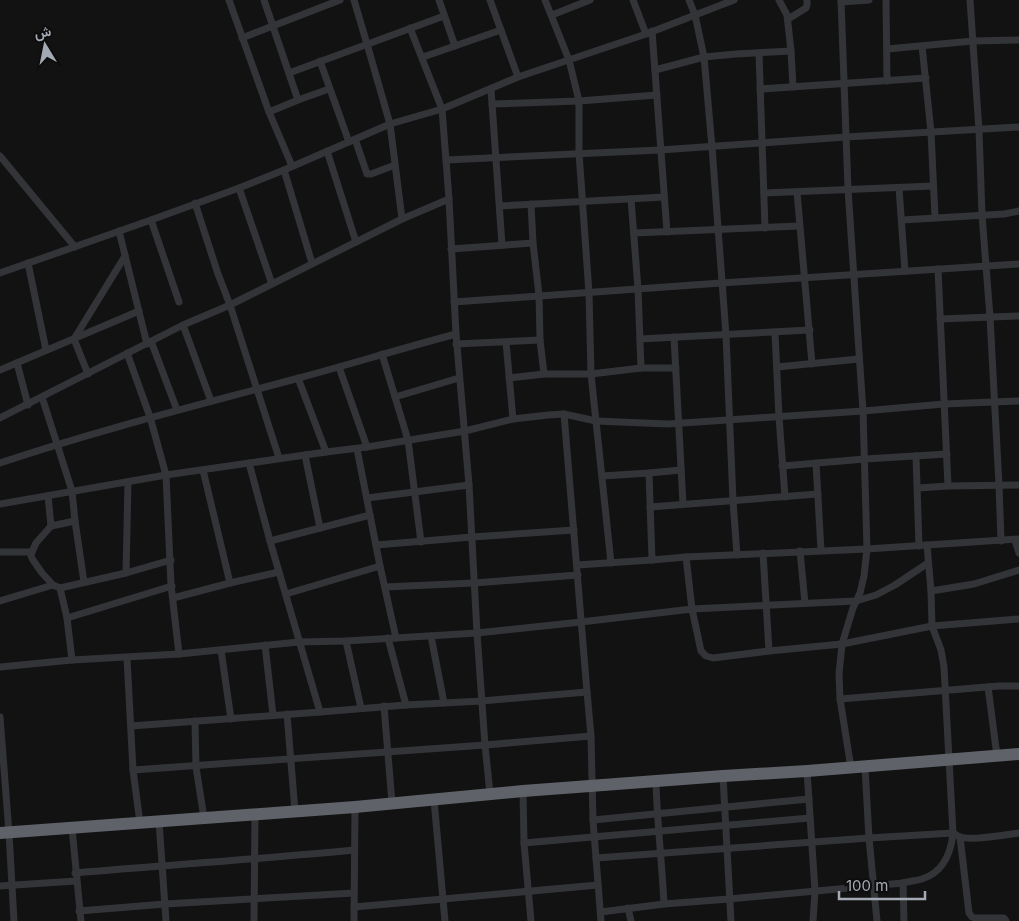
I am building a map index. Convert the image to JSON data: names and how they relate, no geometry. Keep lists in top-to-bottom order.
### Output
{
  "scale_bar": "100 m",
  "north": "top"
}
